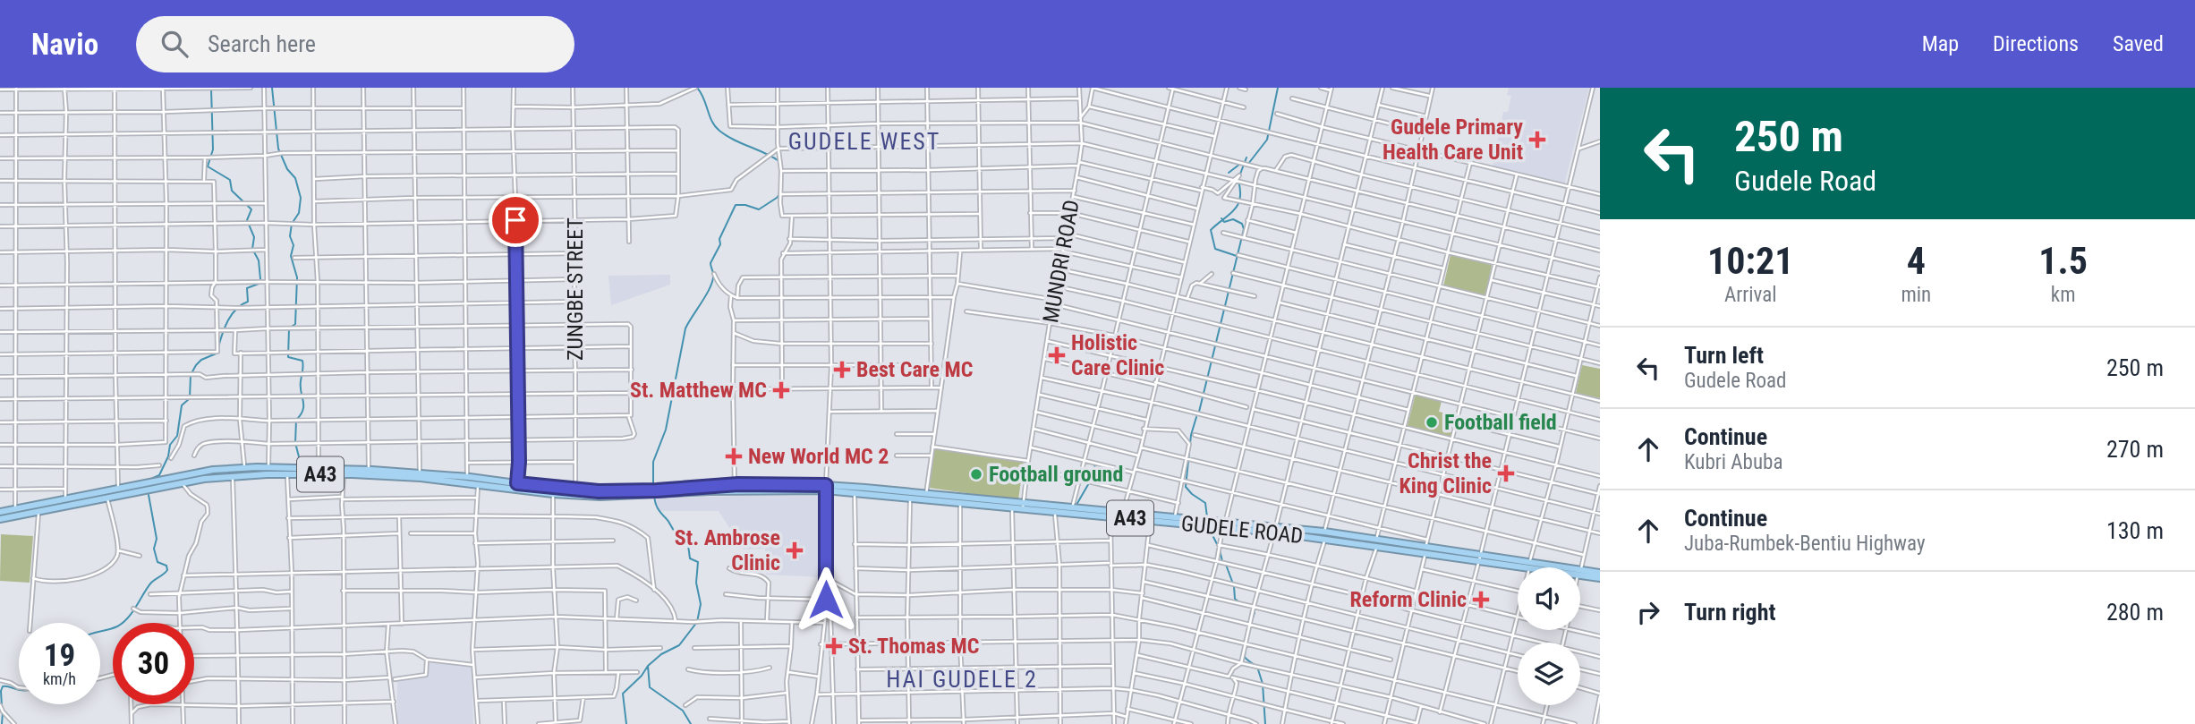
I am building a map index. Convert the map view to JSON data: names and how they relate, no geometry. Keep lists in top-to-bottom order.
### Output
{
  "streets": {
    "highway": ["A43", "GUDELE ROAD"],
    "street": ["MUNDRI ROAD", "ZUNGBE STREET"]
  },
  "crossings": [
    ["MUNDRI ROAD", "GUDELE ROAD"],
    ["ZUNGBE STREET", "A43"],
    ["A43", "GUDELE ROAD"]
  ],
  "districts": ["GUDELE WEST", "HAI GUDELE 2"],
  "places": {
    "health": [
      "Gudele Primary Health Care Unit",
      "Holistic Care Clinic",
      "Best Care MC",
      "St. Matthew MC",
      "New World MC 2",
      "Christ the King Clinic",
      "St. Ambrose Clinic",
      "Reform Clinic",
      "St. Thomas MC"
    ],
    "other": ["Football field", "Football ground"]
  },
  "page": {
    "header": "Navio",
    "search": "Search here",
    "nav": ["Map", "Directions", "Saved"],
    "turn": ["250 m", "Gudele Road"],
    "eta": [
      "10:21",
      "Arrival",
      "4",
      "min",
      "1.5",
      "km"
    ],
    "list": [
      {
        "name": "Turn left",
        "note": "Gudele Road",
        "value": "250 m"
      },
      {
        "name": "Continue",
        "note": "Kubri Abuba",
        "value": "270 m"
      },
      {
        "name": "Continue",
        "note": "Juba-Rumbek-Bentiu Highway",
        "value": "130 m"
      },
      {
        "name": "Turn right",
        "value": "280 m"
      }
    ],
    "speed": "19 km/h",
    "limit": "30"
  }
}
